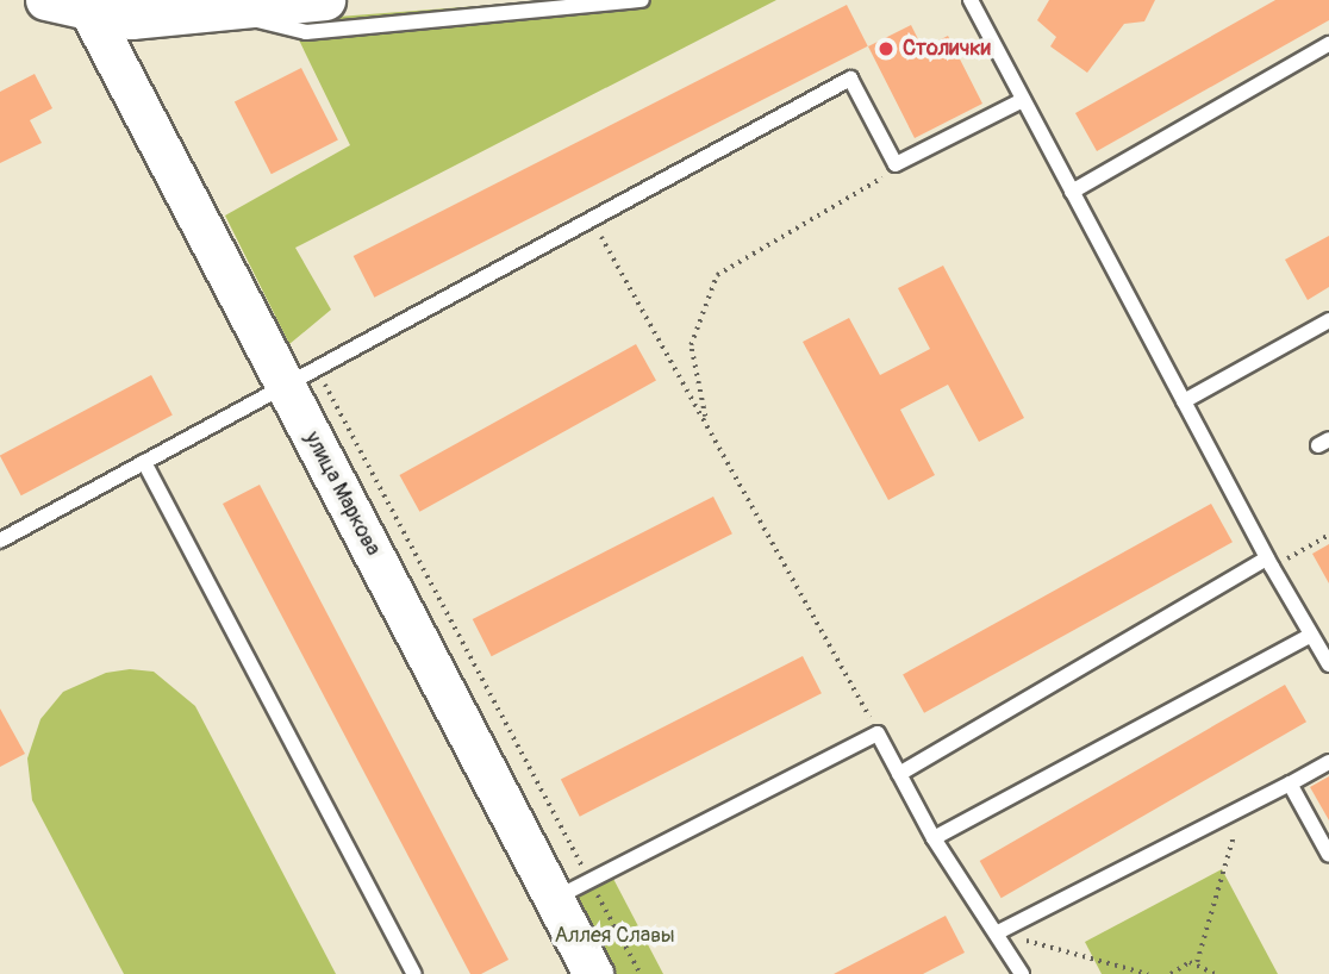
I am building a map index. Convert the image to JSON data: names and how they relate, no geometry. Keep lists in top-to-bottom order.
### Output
{
  "streets": {
    "street": ["улица Маркова"]
  },
  "parks": ["Аллея Славы"],
  "places": ["Столички"]
}
